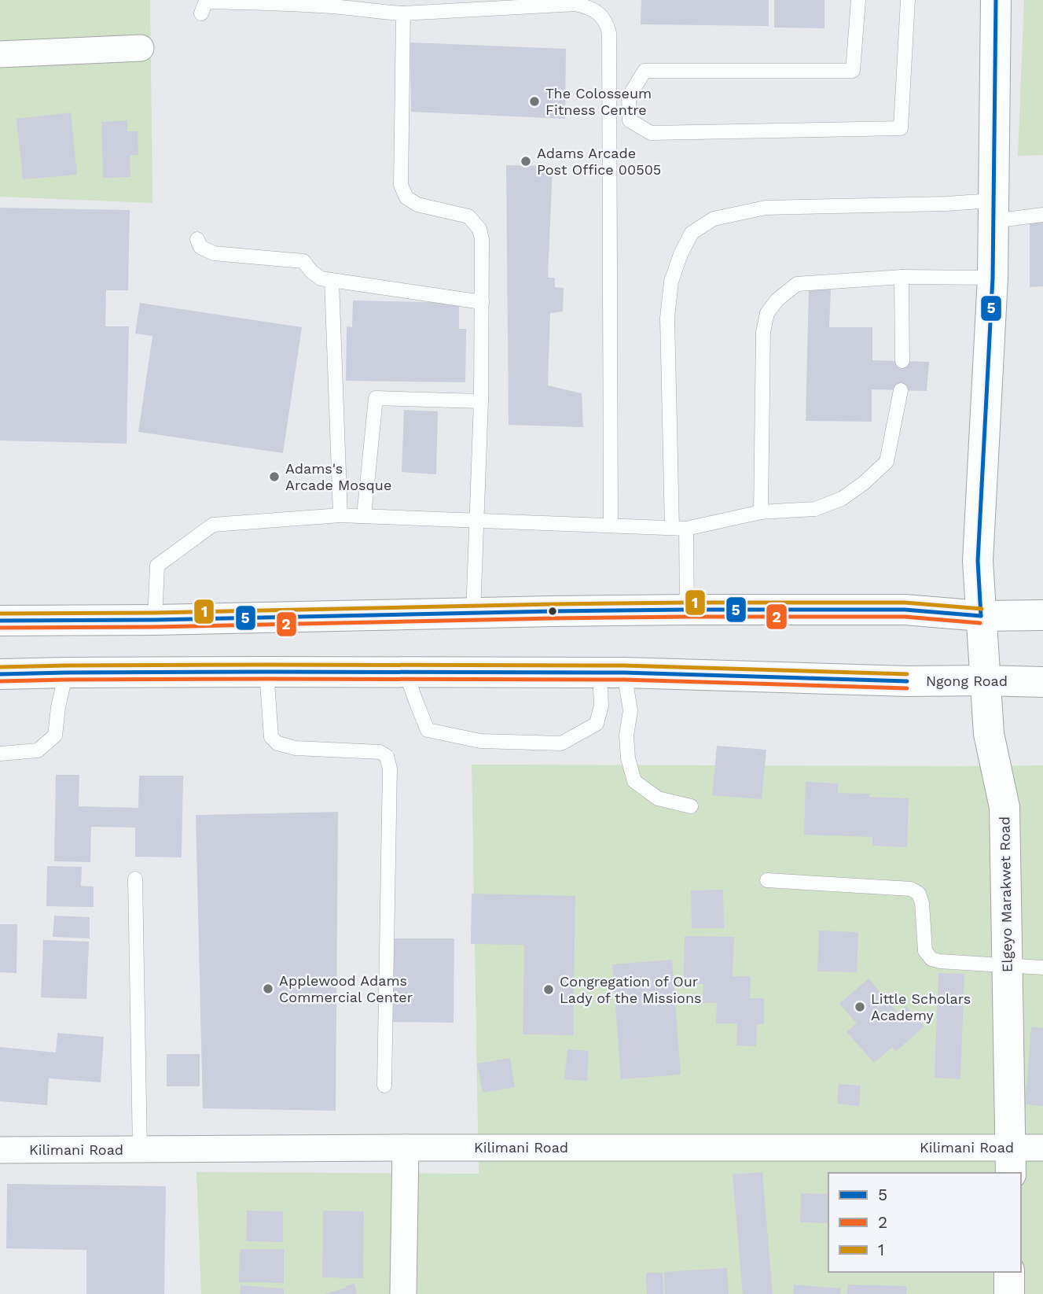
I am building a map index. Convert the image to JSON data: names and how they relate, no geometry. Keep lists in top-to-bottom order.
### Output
{
  "streets": {
    "main road": ["Ngong Road", "Elgeyo Marakwet Road"],
    "street": ["Kilimani Road"]
  },
  "crossings": [
    ["Ngong Road", "Elgeyo Marakwet Road"],
    ["Elgeyo Marakwet Road", "Kilimani Road"]
  ],
  "places": [
    "The Colosseum Fitness Centre",
    "Adams Arcade Post Office 00505",
    "Adams's Arcade Mosque",
    "Applewood Adams Commercial Center",
    "Congregation of Our Lady of the Missions",
    "Little Scholars Academy"
  ],
  "lines": ["transit line 5", "transit line 1", "transit line 2"],
  "legend": ["5", "2", "1"]
}
